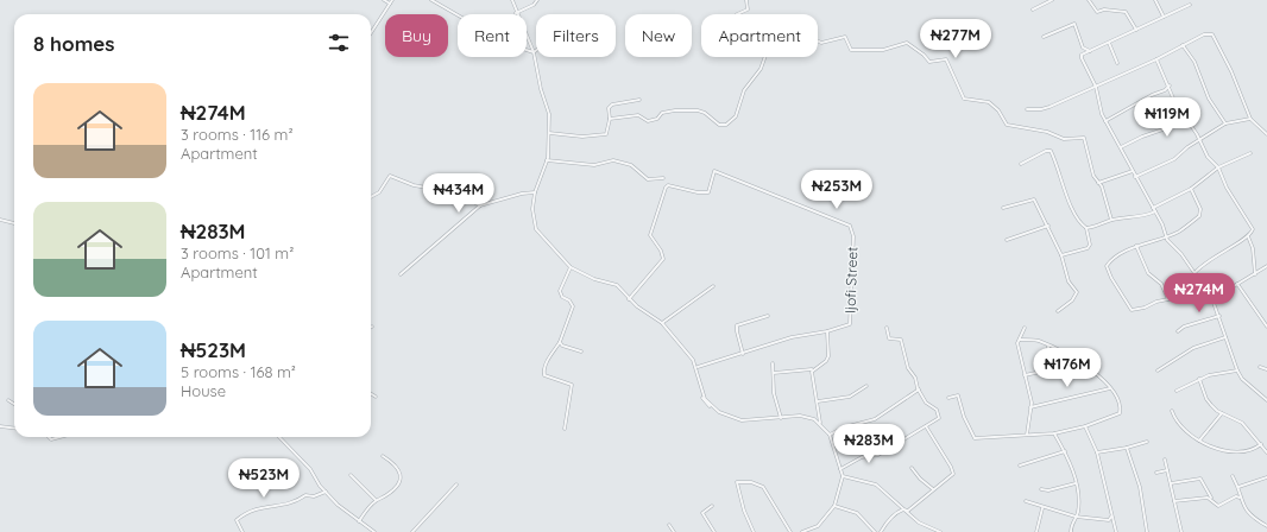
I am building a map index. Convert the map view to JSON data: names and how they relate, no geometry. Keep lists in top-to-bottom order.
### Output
{
  "streets": {
    "street": ["Ijofi Street"]
  },
  "page": {
    "chip": [
      "Buy",
      "Rent",
      "Filters",
      "New",
      "Apartment"
    ],
    "heading": "8 homes",
    "price": [
      "₦277M",
      "₦119M",
      "₦253M",
      "₦434M",
      "₦274M",
      "₦176M",
      "₦283M",
      "₦523M"
    ],
    "list": [
      {
        "name": "₦274M",
        "note": "3 rooms · 116 m² · Apartment"
      },
      {
        "name": "₦283M",
        "note": "3 rooms · 101 m² · Apartment"
      },
      {
        "name": "₦523M",
        "note": "5 rooms · 168 m² · House"
      }
    ]
  }
}
